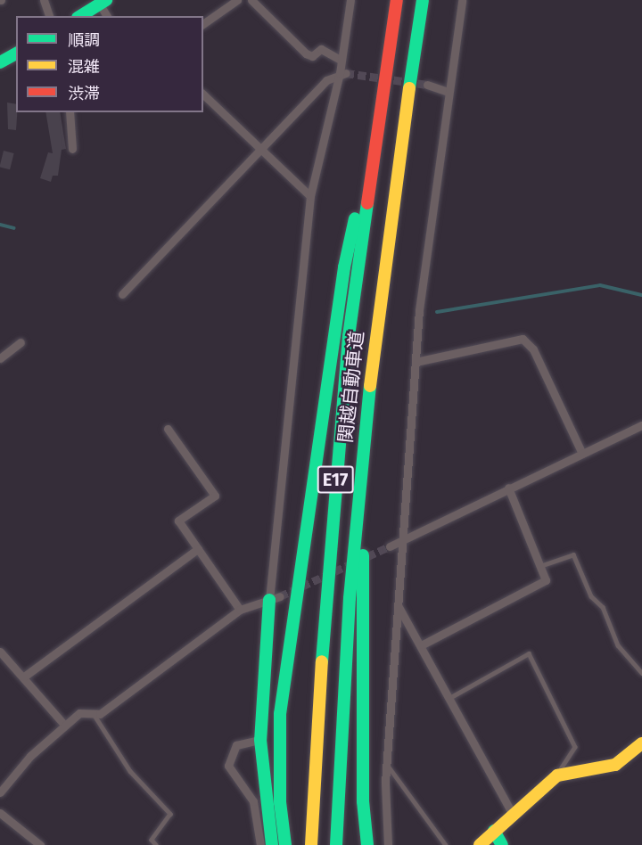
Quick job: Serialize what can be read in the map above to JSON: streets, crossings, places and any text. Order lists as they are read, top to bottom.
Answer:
{
  "streets": {
    "main road": ["関越自動車道", "E17"]
  },
  "legend": ["順調", "混雑", "渋滞"]
}
